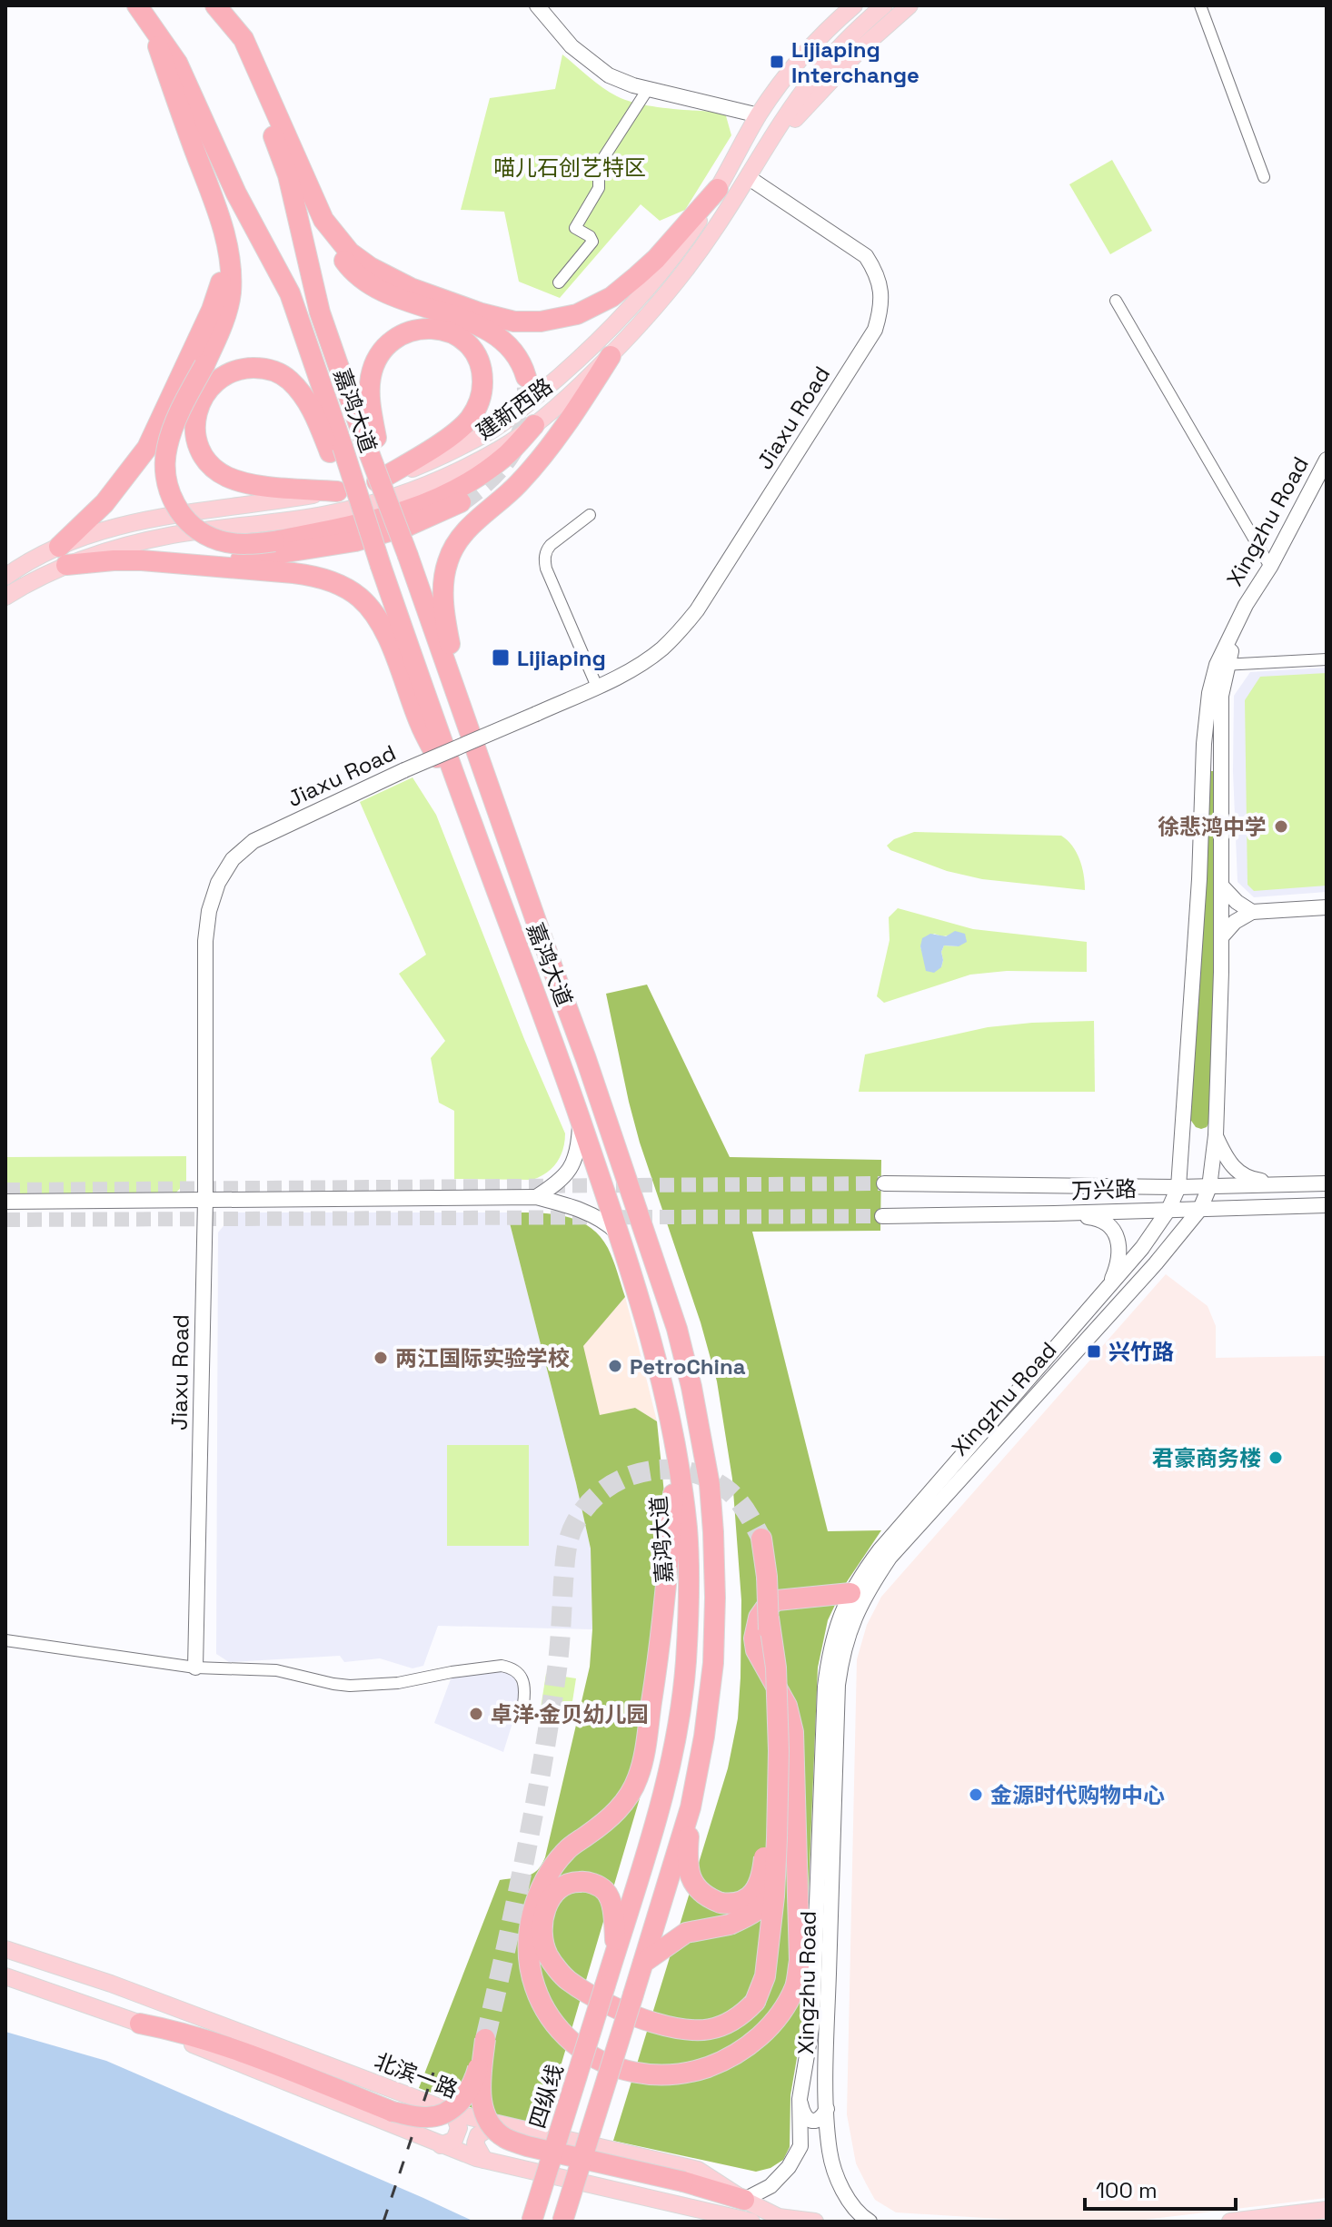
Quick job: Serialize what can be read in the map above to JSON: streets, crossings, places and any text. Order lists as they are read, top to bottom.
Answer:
{
  "streets": {
    "highway": ["嘉鸿大道", "四纵线"],
    "main road": ["建新西路", "北滨一路"],
    "street": ["Jiaxu Road", "Xingzhu Road", "万兴路"]
  },
  "crossings": [
    ["建新西路", "Jiaxu Road"],
    ["嘉鸿大道", "四纵线"],
    ["Xingzhu Road", "万兴路"],
    ["Xingzhu Road", "北滨一路"]
  ],
  "parks": ["喵儿石创艺特区"],
  "places": {
    "transit": ["Lijiaping Interchange", "Lijiaping", "兴竹路"],
    "other": [
      "徐悲鸿中学",
      "两江国际实验学校",
      "PetroChina",
      "君豪商务楼",
      "卓洋·金贝幼儿园",
      "金源时代购物中心"
    ]
  },
  "scale_bar": "100 m"
}
